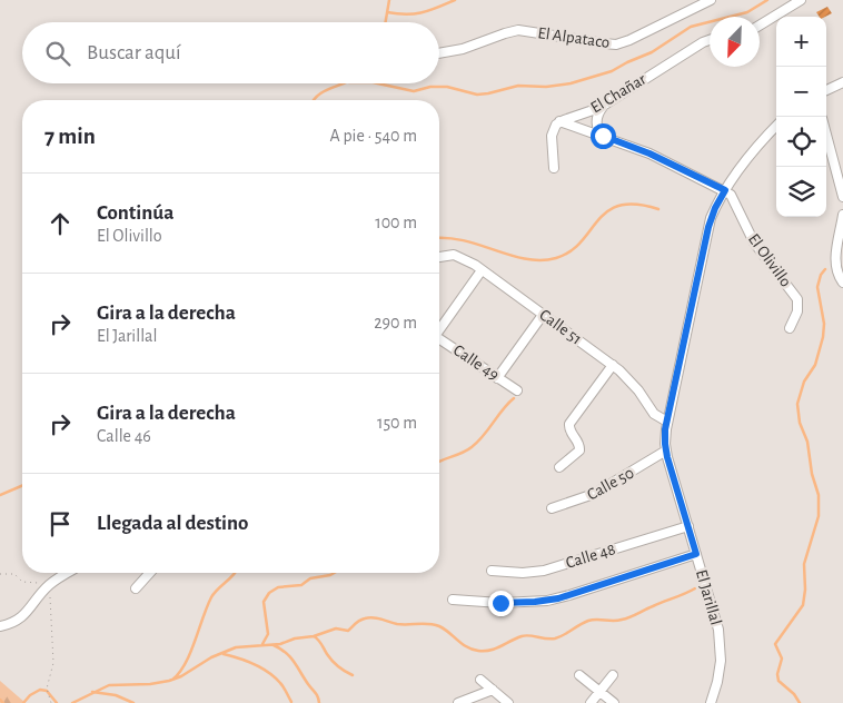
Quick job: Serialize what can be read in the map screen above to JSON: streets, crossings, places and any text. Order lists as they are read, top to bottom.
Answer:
{
  "streets": {
    "street": [
      "El Alpataco",
      "El Chañar",
      "El Olivillo",
      "Calle 51",
      "Calle 49",
      "Calle 50",
      "Calle 48",
      "El Jarillal"
    ]
  },
  "crossings": [
    ["El Chañar", "El Olivillo"],
    ["El Olivillo", "El Jarillal"],
    ["Calle 51", "El Jarillal"],
    ["Calle 50", "El Jarillal"],
    ["Calle 48", "El Jarillal"]
  ],
  "north": "bottom left",
  "page": {
    "map_buttons": ["+", "−"],
    "search": "Buscar aquí",
    "heading": ["7 min", "A pie · 540 m"],
    "list": [
      ["Continúa", "El Olivillo", "100 m"],
      ["Gira a la derecha", "El Jarillal", "290 m"],
      ["Gira a la derecha", "Calle 46", "150 m"],
      "Llegada al destino"
    ]
  }
}
